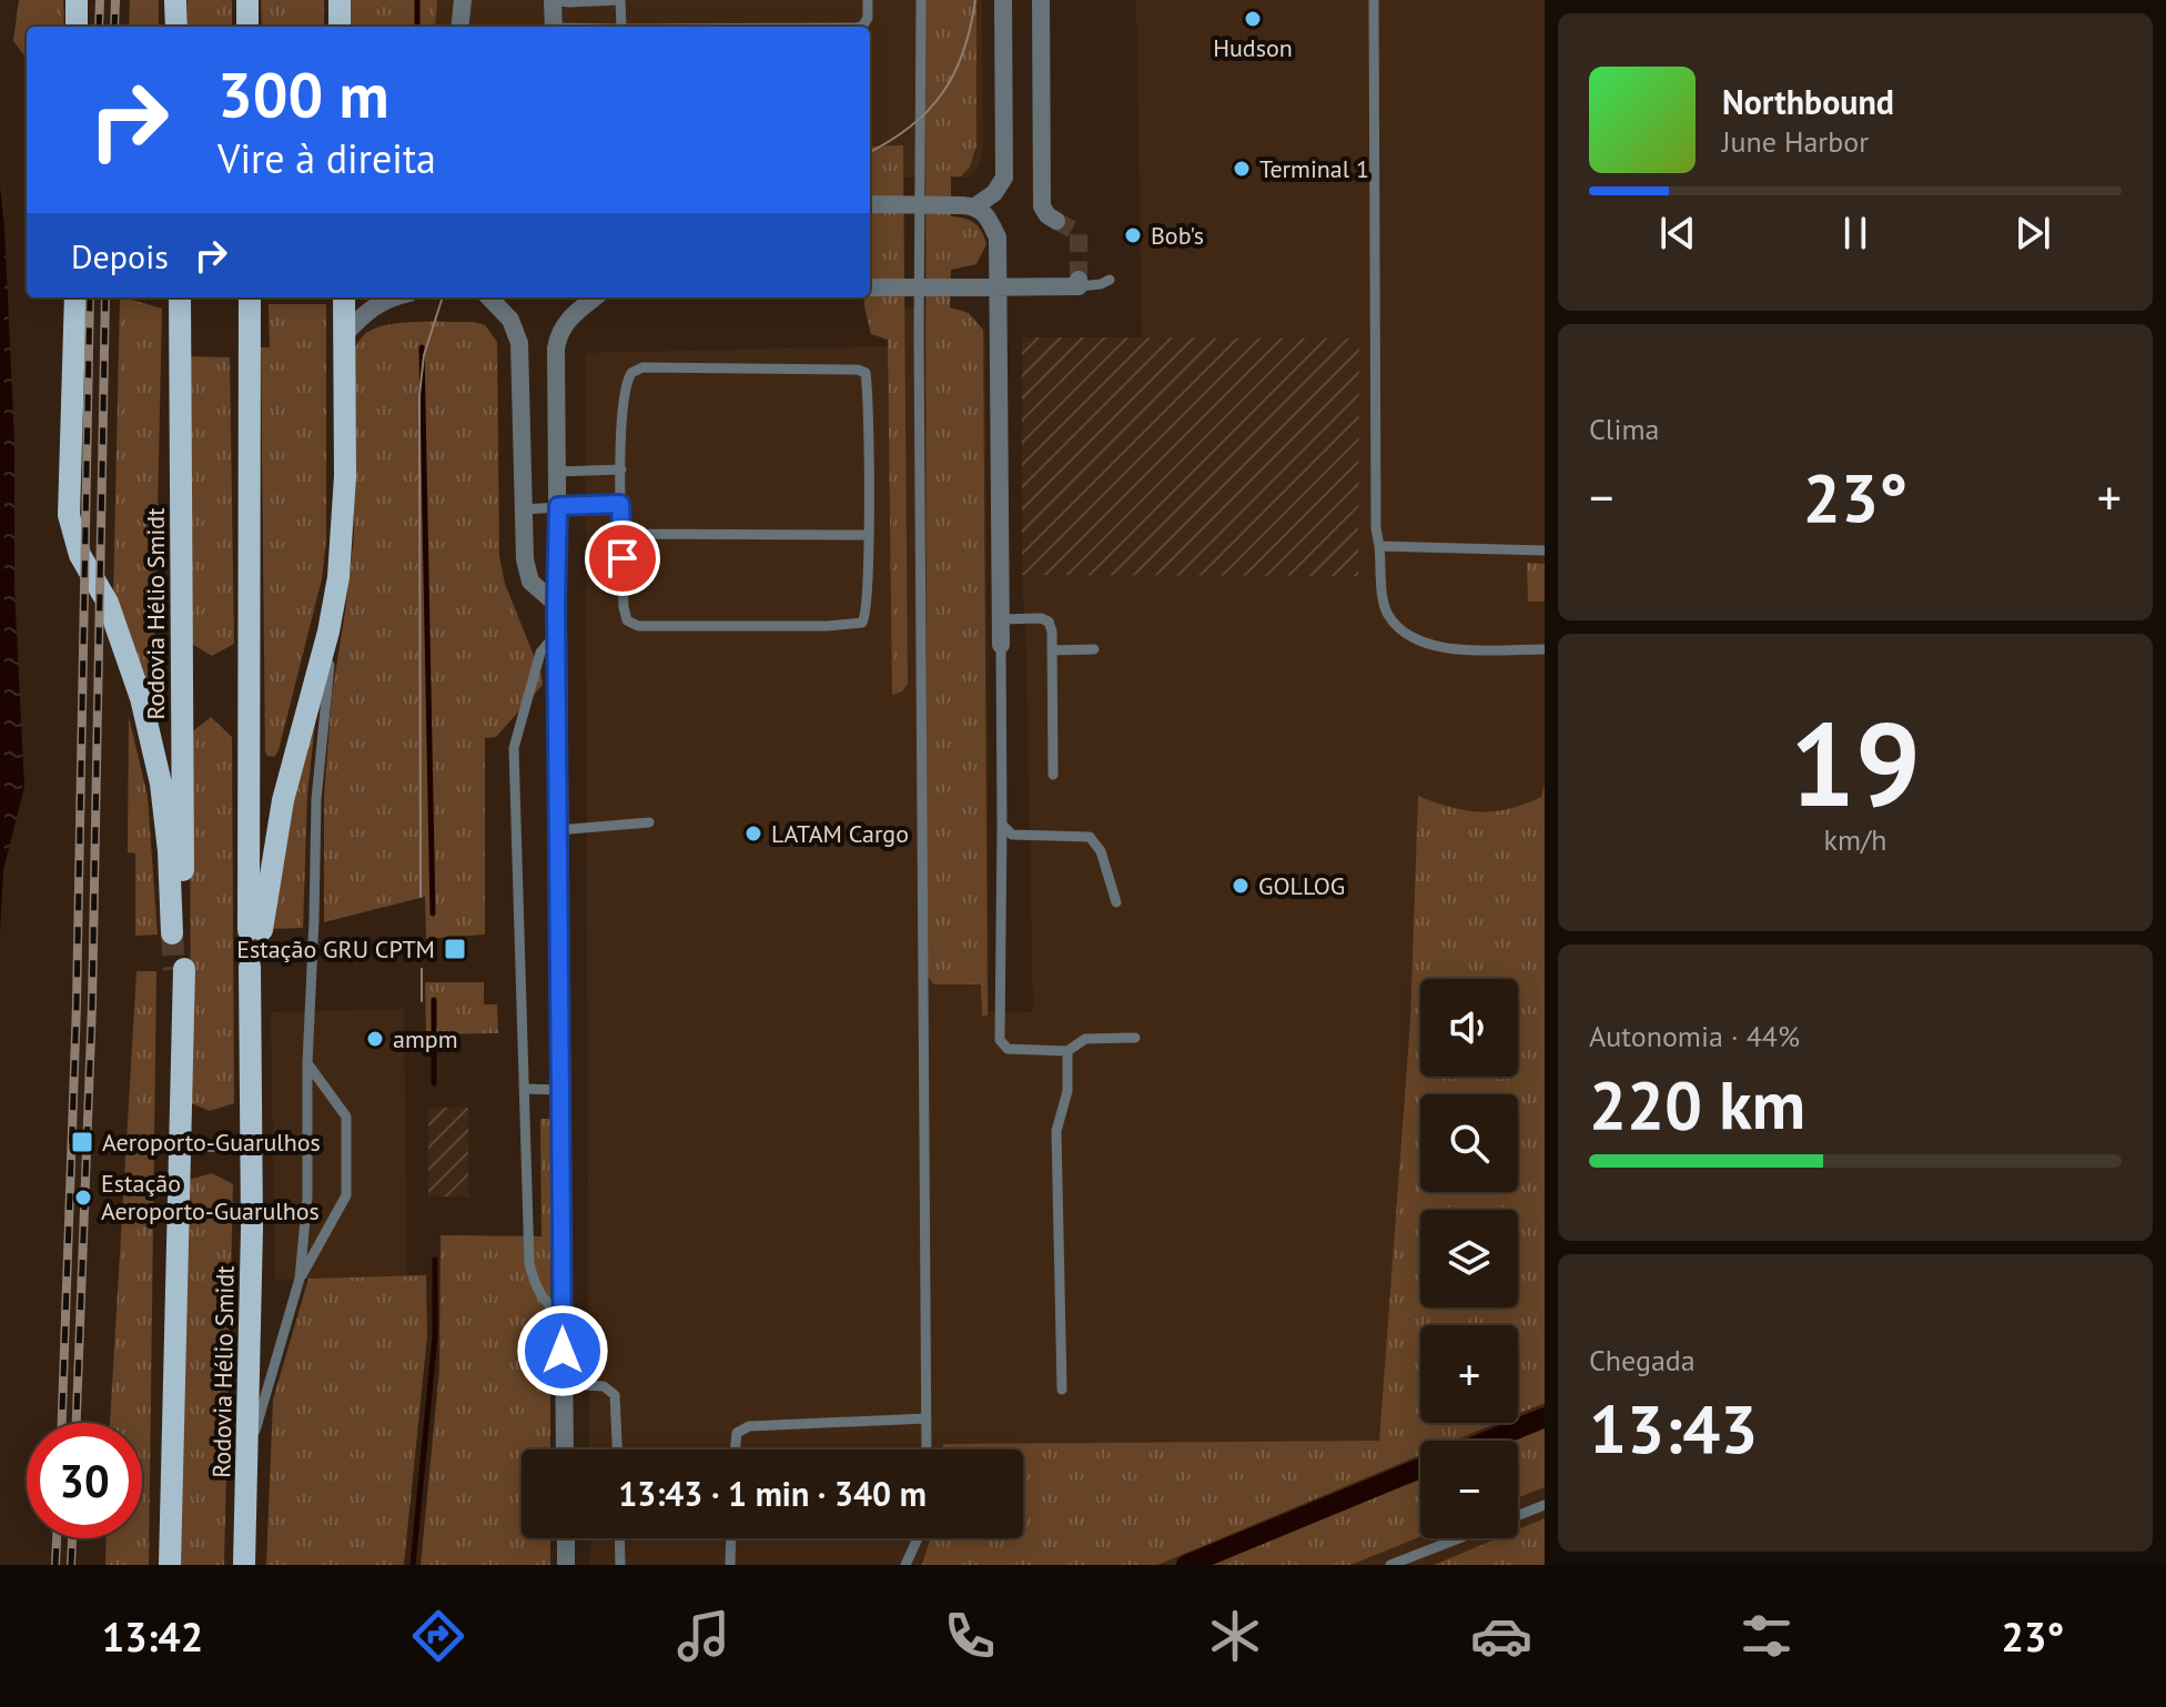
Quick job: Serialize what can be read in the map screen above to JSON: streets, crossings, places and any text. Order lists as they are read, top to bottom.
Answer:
{
  "streets": {
    "main road": ["Rodovia Hélio Smidt"]
  },
  "places": {
    "other": [
      "Hudson",
      "Terminal 1",
      "Bob's",
      "LATAM Cargo",
      "GOLLOG",
      "ampm",
      "Estação Aeroporto-Guarulhos"
    ],
    "transit": ["Estação GRU CPTM", "Aeroporto-Guarulhos"]
  },
  "page": {
    "turn": ["300 m", "Vire à direita"],
    "song": ["Northbound", "June Harbor"],
    "then": "Depois",
    "tile": [
      "Clima",
      ["19", "km/h"],
      ["Autonomia · 44%", "220 km"],
      ["Chegada", "13:43"]
    ],
    "heat": ["−", "23°", "+"],
    "map_buttons": ["+", "−"],
    "limit": "30",
    "trip": "13:43 · 1 min · 340 m",
    "tabs": ["13:42", "23°"]
  }
}
